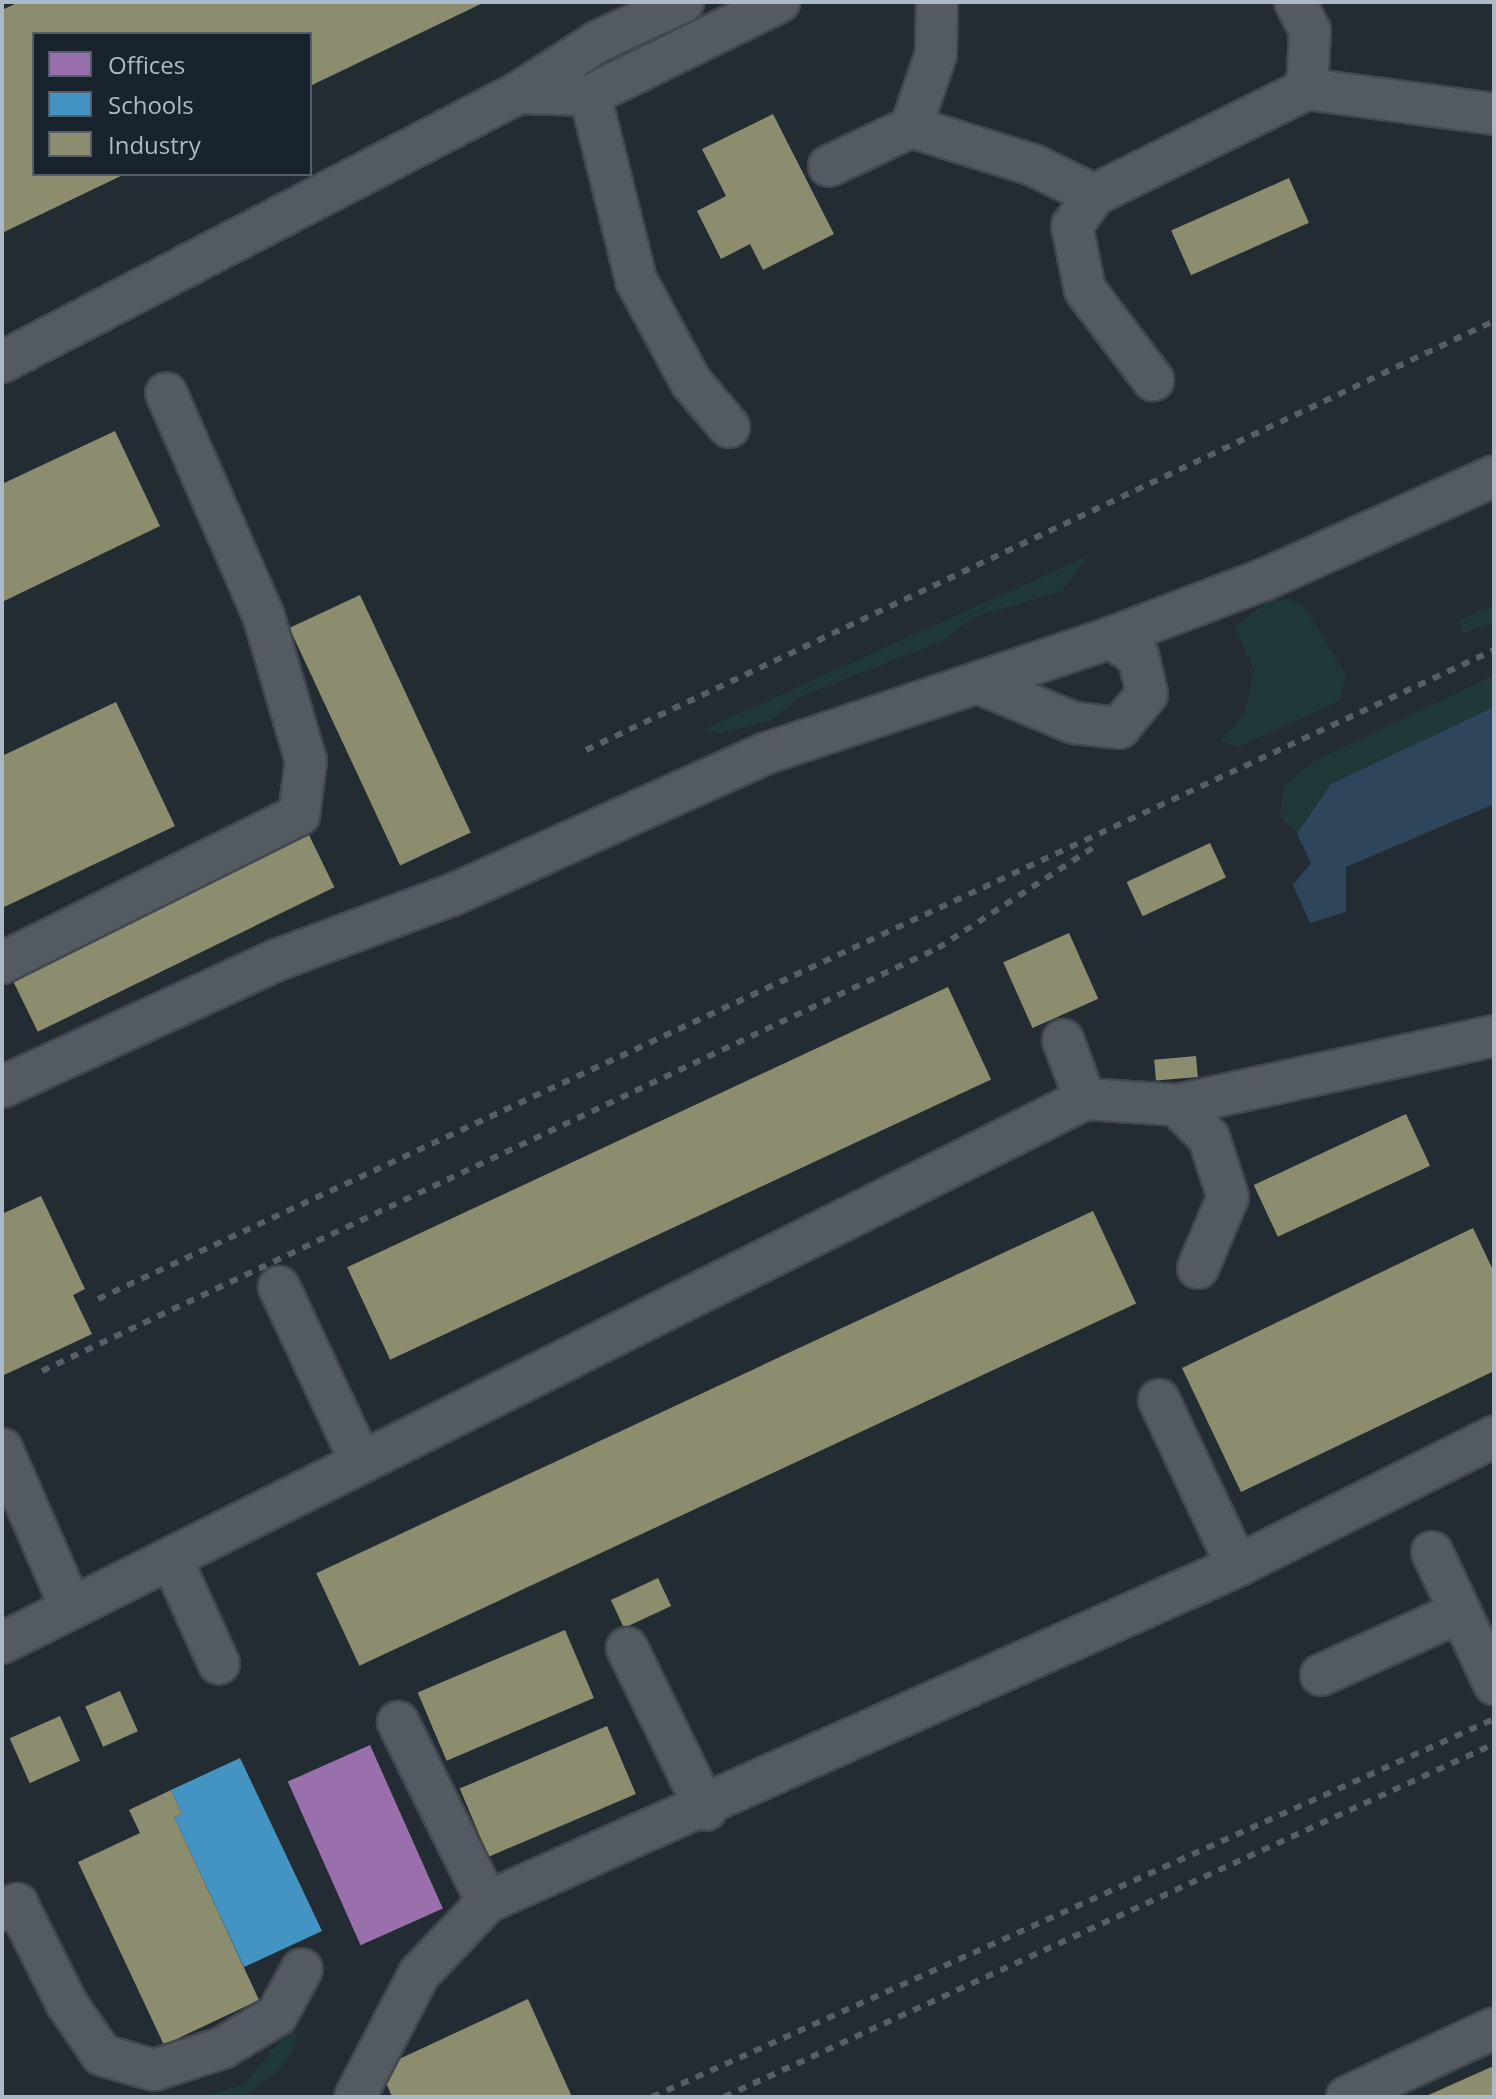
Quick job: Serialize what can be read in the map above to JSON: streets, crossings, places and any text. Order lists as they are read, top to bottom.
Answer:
{
  "legend": ["Offices", "Schools", "Industry"]
}
